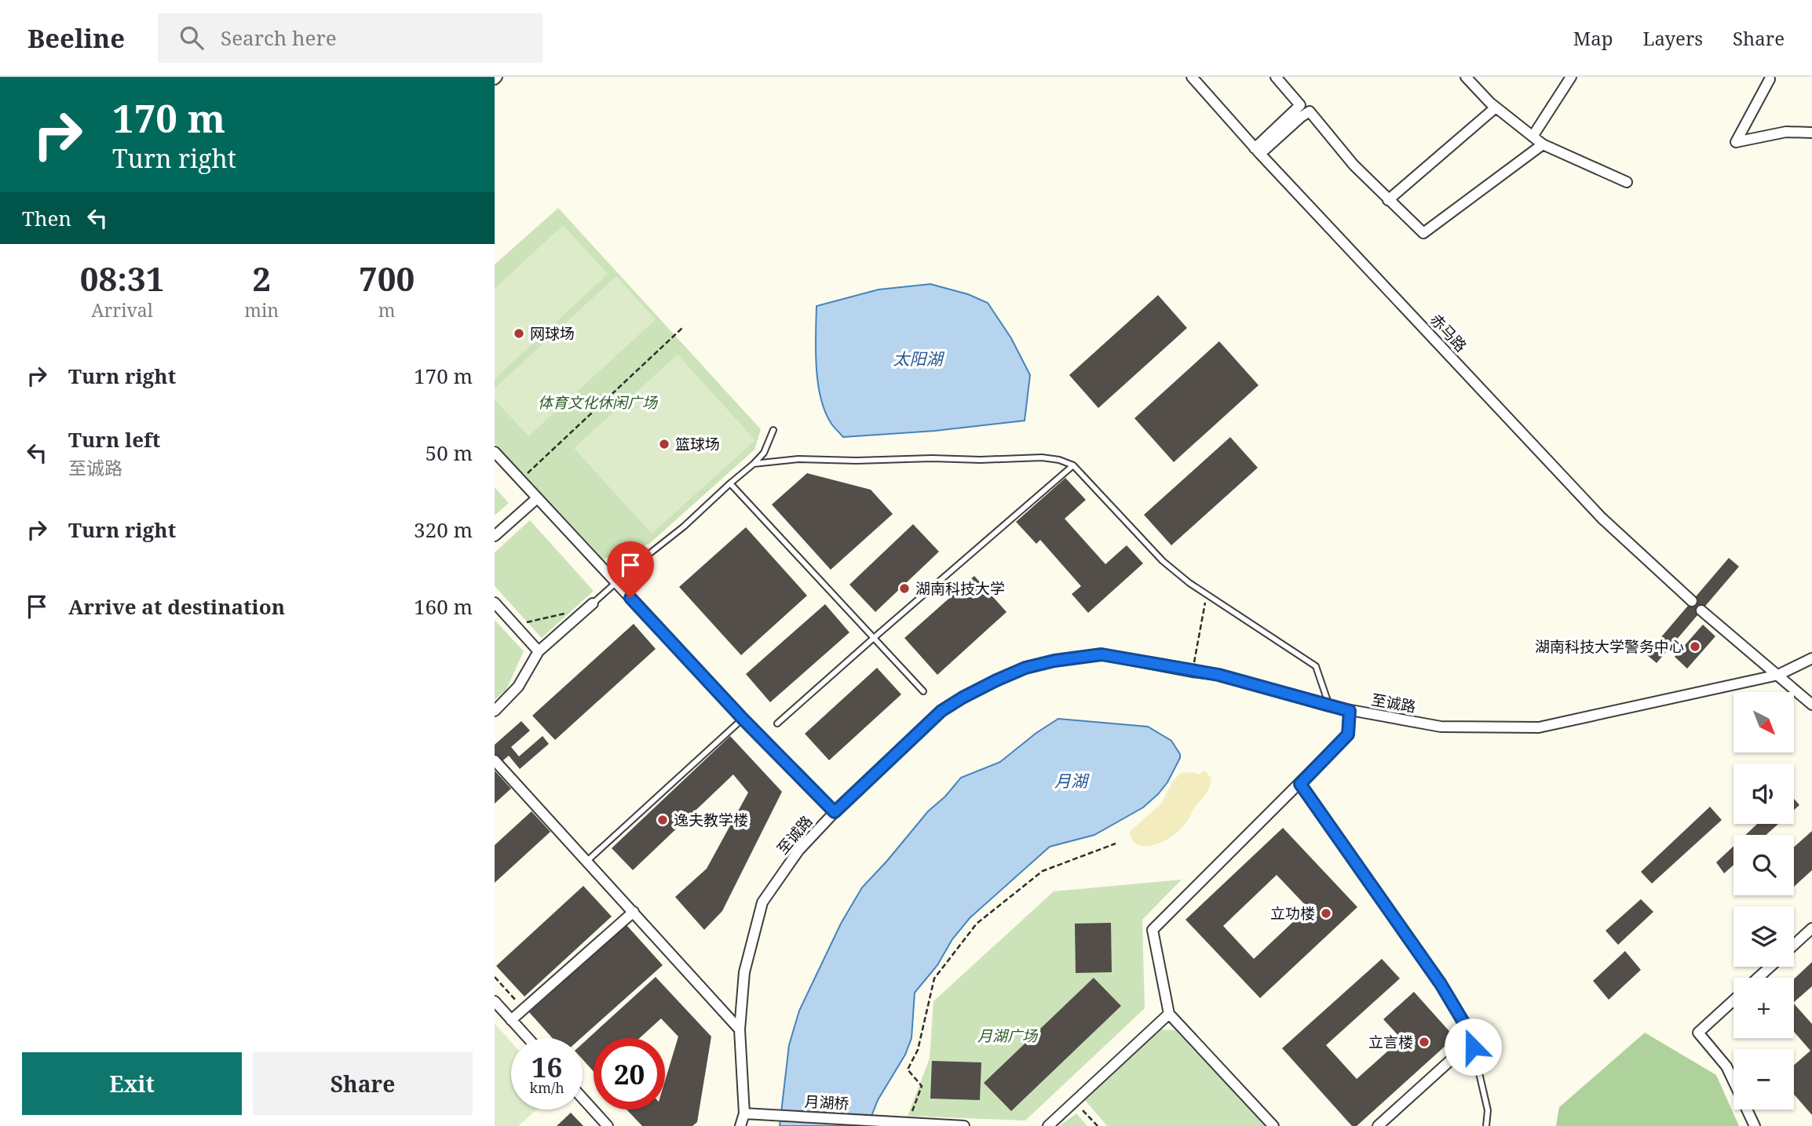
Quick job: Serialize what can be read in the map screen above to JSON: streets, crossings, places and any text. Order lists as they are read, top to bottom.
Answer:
{
  "streets": {
    "street": ["赤马路", "至诚路", "月湖桥"]
  },
  "crossings": [
    ["至诚路", "月湖桥"]
  ],
  "water": ["太阳湖", "月湖"],
  "parks": ["体育文化休闲广场", "月湖广场"],
  "places": [
    "网球场",
    "篮球场",
    "湖南科技大学",
    "湖南科技大学警务中心",
    "逸夫教学楼",
    "立功楼",
    "立言楼"
  ],
  "north": "bottom right",
  "page": {
    "header": "Beeline",
    "search": "Search here",
    "nav": ["Map", "Layers", "Share"],
    "turn": ["170 m", "Turn right"],
    "then": "Then",
    "eta": [
      "08:31",
      "Arrival",
      "2",
      "min",
      "700",
      "m"
    ],
    "list": [
      {
        "name": "Turn right",
        "value": "170 m"
      },
      {
        "name": "Turn left",
        "note": "至诚路",
        "value": "50 m"
      },
      {
        "name": "Turn right",
        "value": "320 m"
      },
      {
        "name": "Arrive at destination",
        "value": "160 m"
      }
    ],
    "map_buttons": ["+", "−"],
    "speed": "16 km/h",
    "limit": "20",
    "buttons": ["Exit", "Share"]
  }
}
